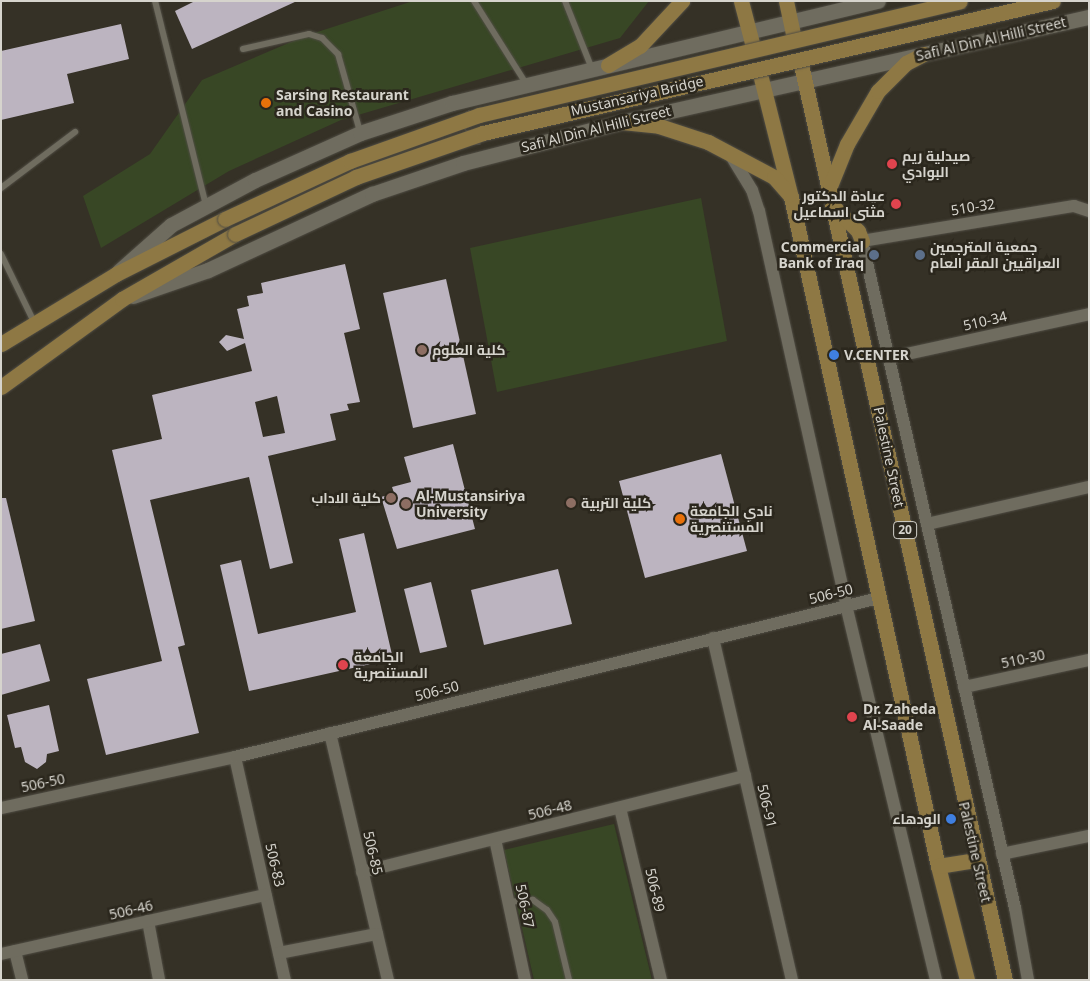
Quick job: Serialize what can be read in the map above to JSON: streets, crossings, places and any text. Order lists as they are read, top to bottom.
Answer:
{
  "streets": {
    "main road": [
      "Safi Al Din Al Hilli Street",
      "Mustansariya Bridge",
      "Palestine Street",
      "20"
    ],
    "street": [
      "510-32",
      "510-34",
      "506-50",
      "510-30",
      "506-91",
      "506-48",
      "506-85",
      "506-83",
      "506-89",
      "506-87",
      "506-46"
    ]
  },
  "crossings": [
    ["Safi Al Din Al Hilli Street", "Mustansariya Bridge"],
    ["Safi Al Din Al Hilli Street", "Palestine Street"],
    ["506-50", "506-91"],
    ["506-50", "506-85"],
    ["506-50", "506-83"],
    ["506-91", "506-48"],
    ["506-48", "506-85"],
    ["506-48", "506-89"],
    ["506-48", "506-87"],
    ["506-83", "506-46"]
  ],
  "places": [
    "Sarsing Restaurant and Casino",
    "صيدلية ريم البوادي",
    "عيادة الدكتور مثنى اسماعيل",
    "Commercial Bank of Iraq",
    "جمعية المترجمين العراقيين المقر العام",
    "كلية العلوم",
    "V.CENTER",
    "كلية الاداب",
    "كلية التربية",
    "Al-Mustansiriya University",
    "نادي الجامعة المستنصرية",
    "الجامعة المستنصرية",
    "Dr. Zaheda Al-Saade",
    "الودهاء"
  ]
}
